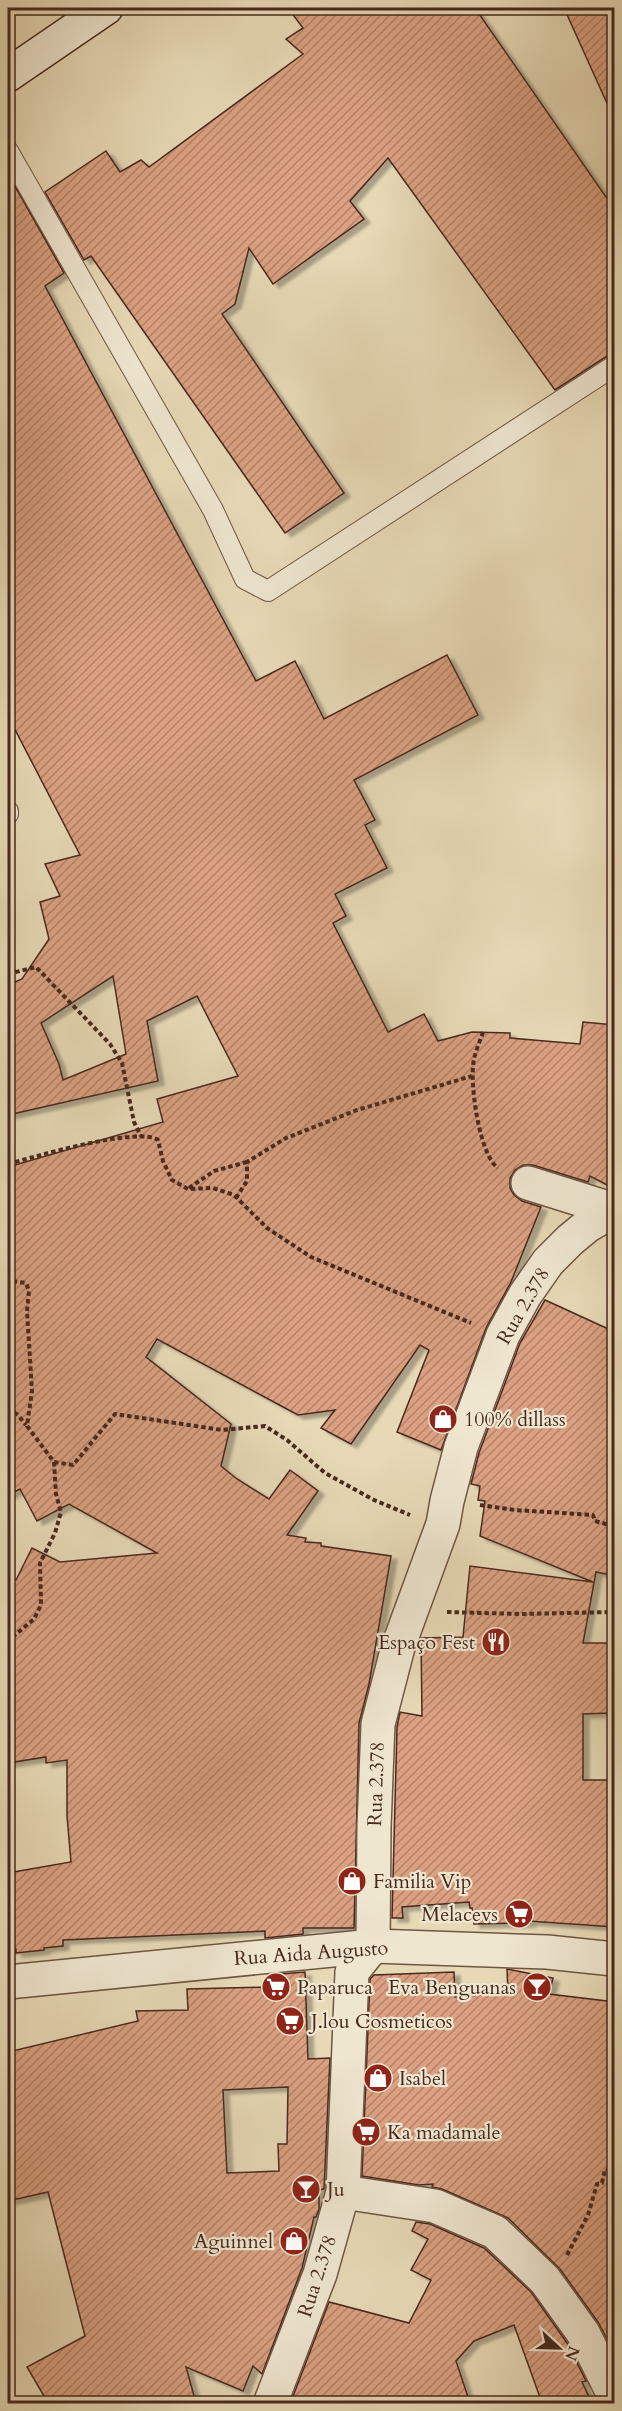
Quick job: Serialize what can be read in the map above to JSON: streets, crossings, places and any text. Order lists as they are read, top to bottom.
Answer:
{
  "streets": {
    "street": ["Rua 2.378", "Rua Aida Augusto"]
  },
  "crossings": [
    ["Rua 2.378", "Rua Aida Augusto"]
  ],
  "places": {
    "shop": [
      "100% dillass",
      "Familia Vip",
      "Isabel",
      "Aguinnel"
    ],
    "restaurant": ["Espaço Fest"],
    "supermarket": [
      "Melacevs",
      "Paparuca",
      "J.lou Cosmeticos",
      "Ka madamale"
    ],
    "bar": ["Eva Benguanas", "Ju"]
  },
  "north": "right"
}
